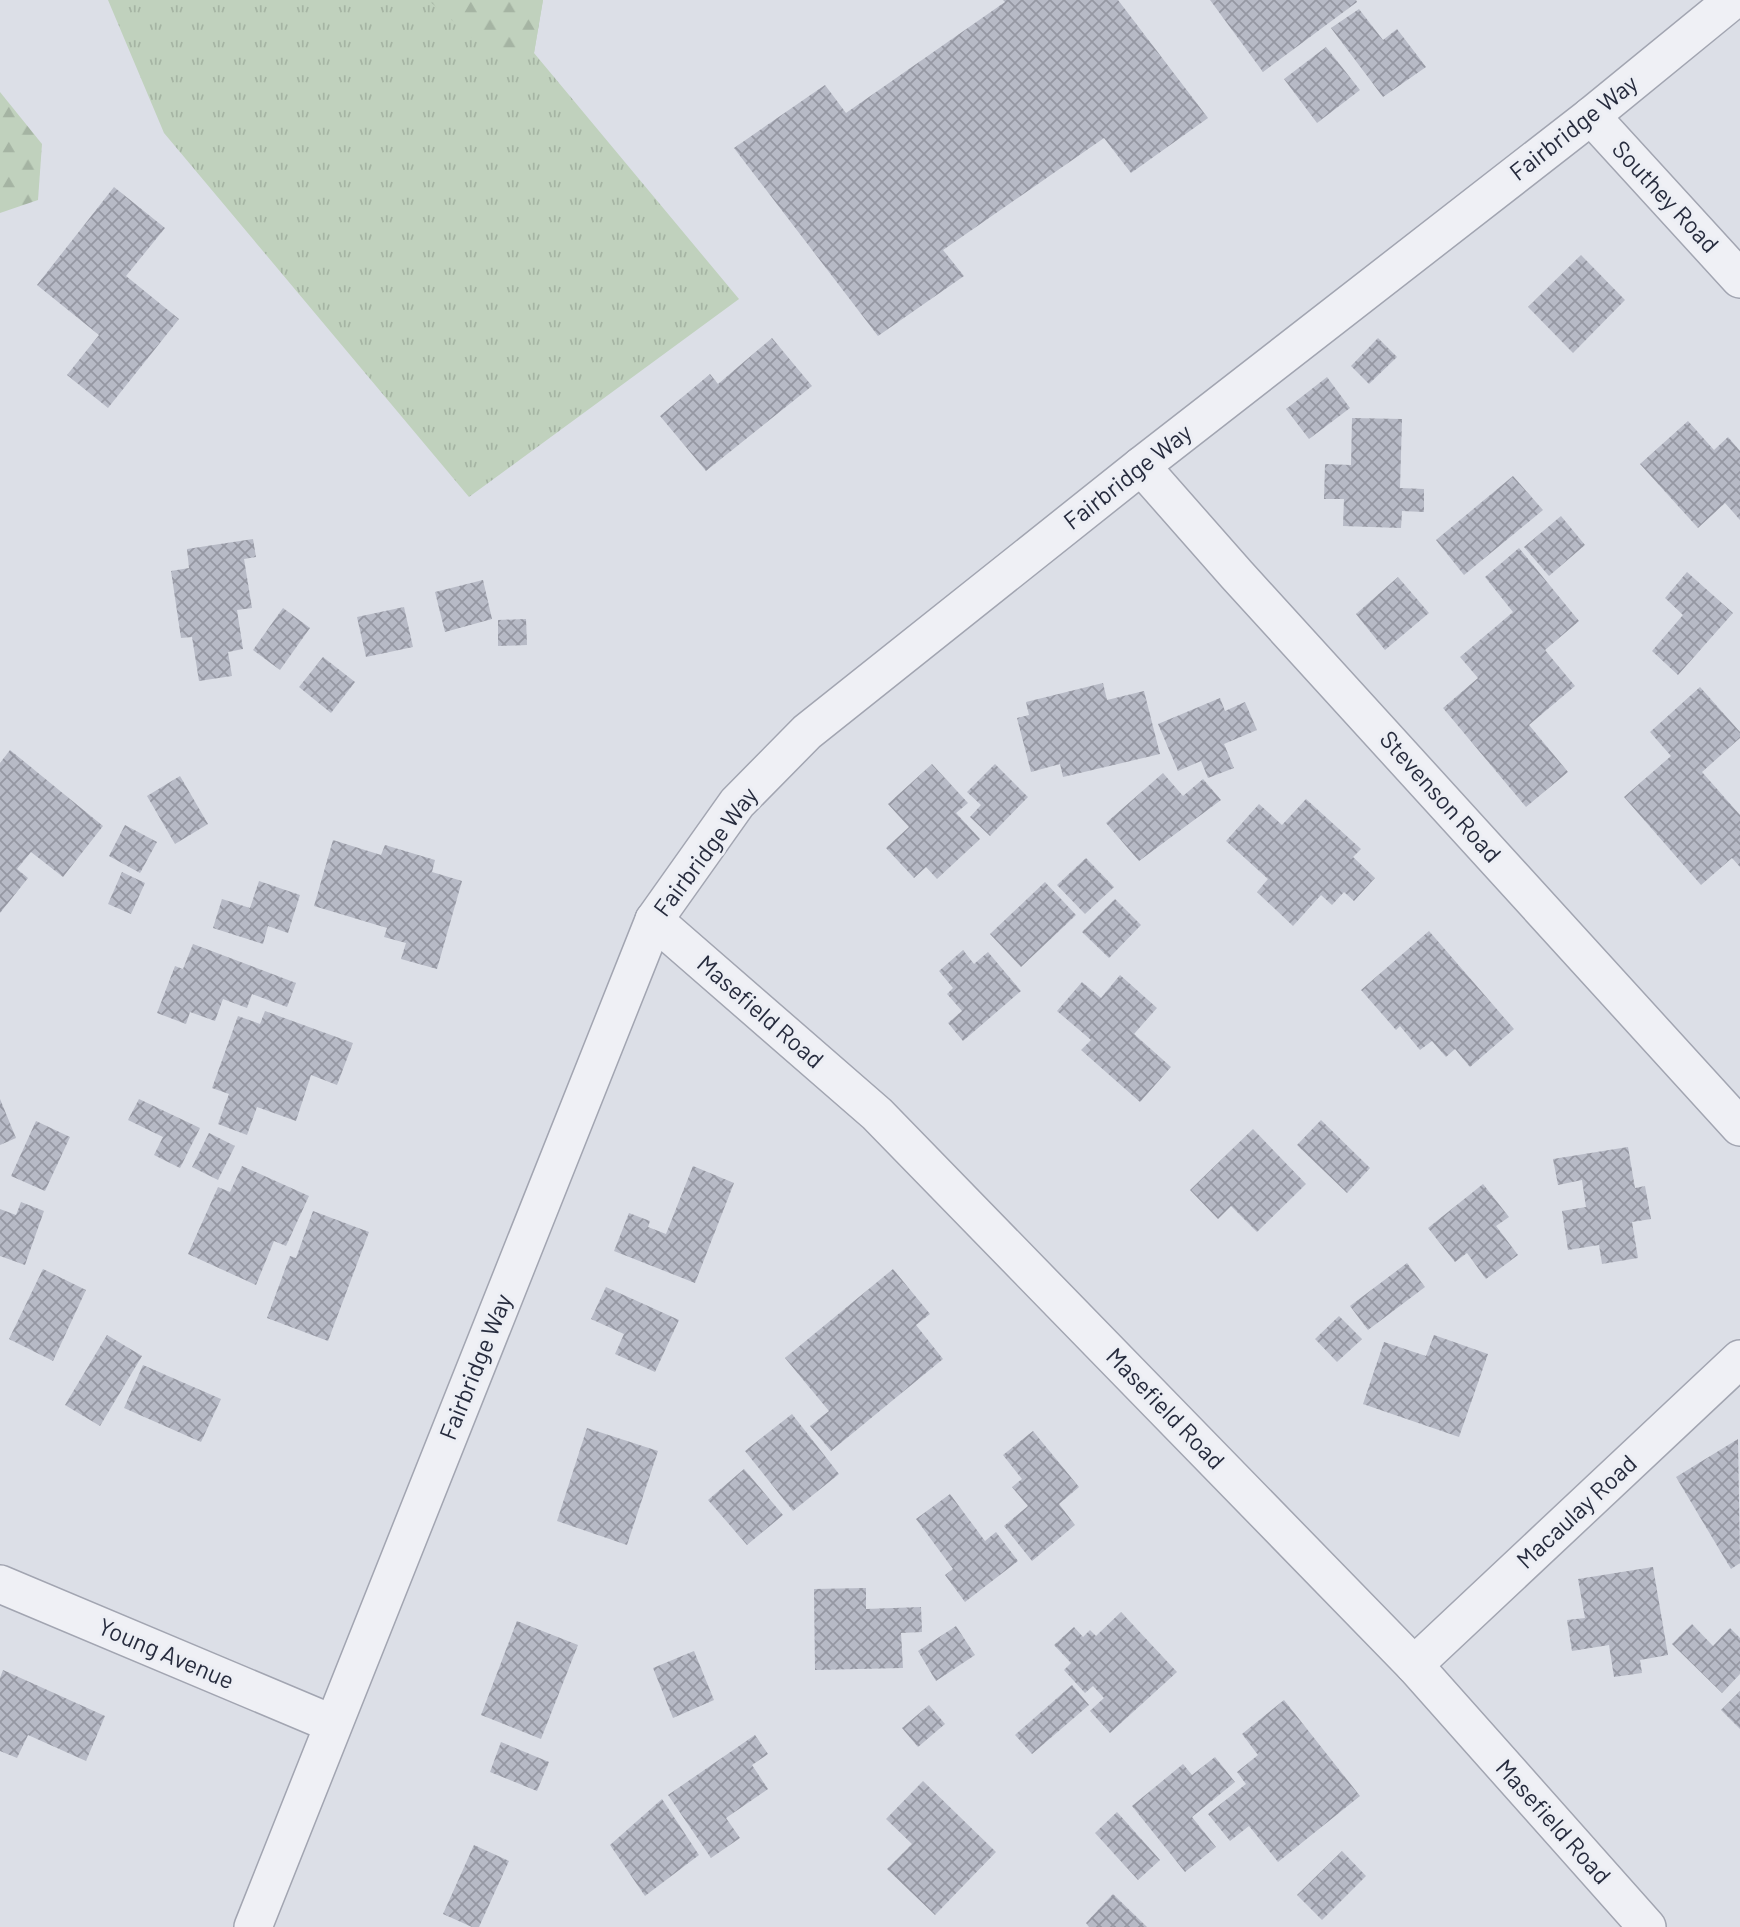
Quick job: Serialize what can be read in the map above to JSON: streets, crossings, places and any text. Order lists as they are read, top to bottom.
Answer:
{
  "streets": {
    "street": [
      "Fairbridge Way",
      "Southey Road",
      "Stevenson Road",
      "Masefield Road",
      "Macaulay Road",
      "Young Avenue"
    ]
  },
  "crossings": [
    ["Fairbridge Way", "Southey Road"],
    ["Fairbridge Way", "Stevenson Road"],
    ["Fairbridge Way", "Masefield Road"],
    ["Fairbridge Way", "Young Avenue"],
    ["Masefield Road", "Macaulay Road"]
  ]
}
